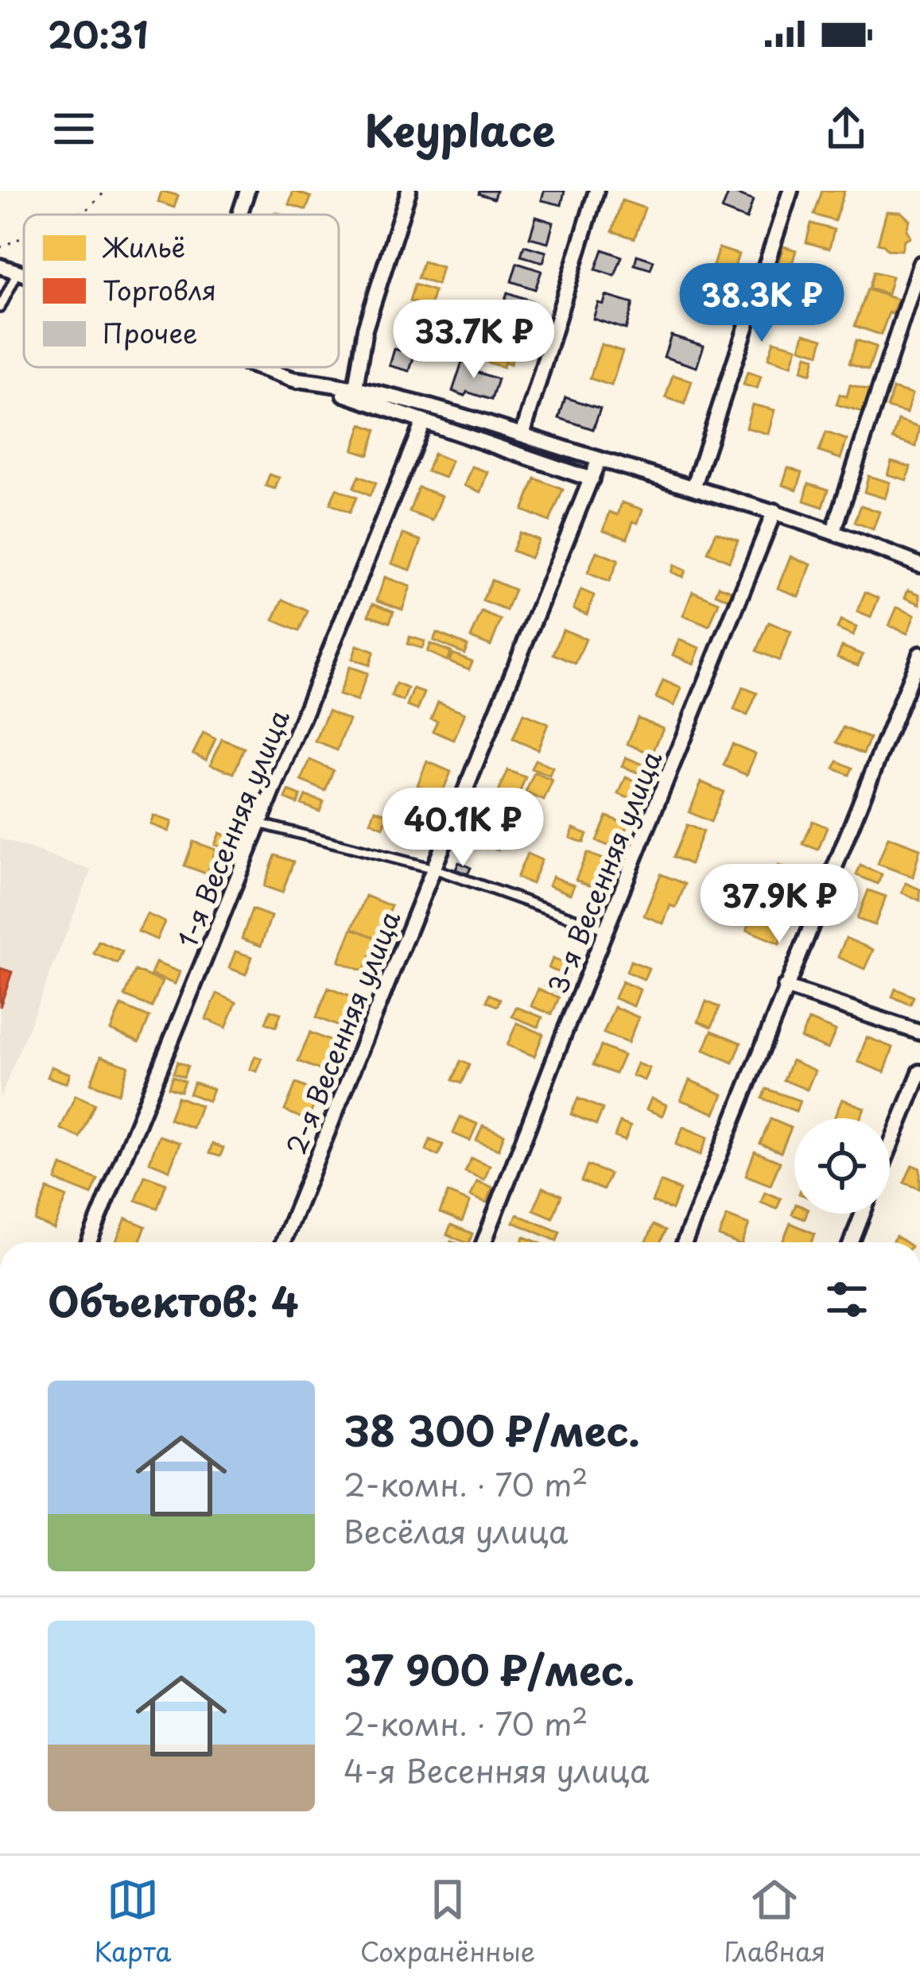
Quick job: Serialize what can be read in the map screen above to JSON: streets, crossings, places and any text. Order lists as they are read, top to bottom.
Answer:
{
  "streets": {
    "street": ["1-я Весенняя улица", "3-я Весенняя улица", "2-я Весенняя улица"]
  },
  "legend": ["Жильё", "Торговля", "Прочее"],
  "page": {
    "status": "20:31",
    "header": "Keyplace",
    "price": [
      "38.3K ₽",
      "33.7K ₽",
      "40.1K ₽",
      "37.9K ₽"
    ],
    "heading": "Объектов: 4",
    "list": [
      {
        "name": "38 300 ₽/мес.",
        "note": "2-комн. · 70 m² · Весёлая улица"
      },
      {
        "name": "37 900 ₽/мес.",
        "note": "2-комн. · 70 m² · 4-я Весенняя улица"
      }
    ],
    "tabs": ["Карта", "Сохранённые", "Главная"]
  }
}
